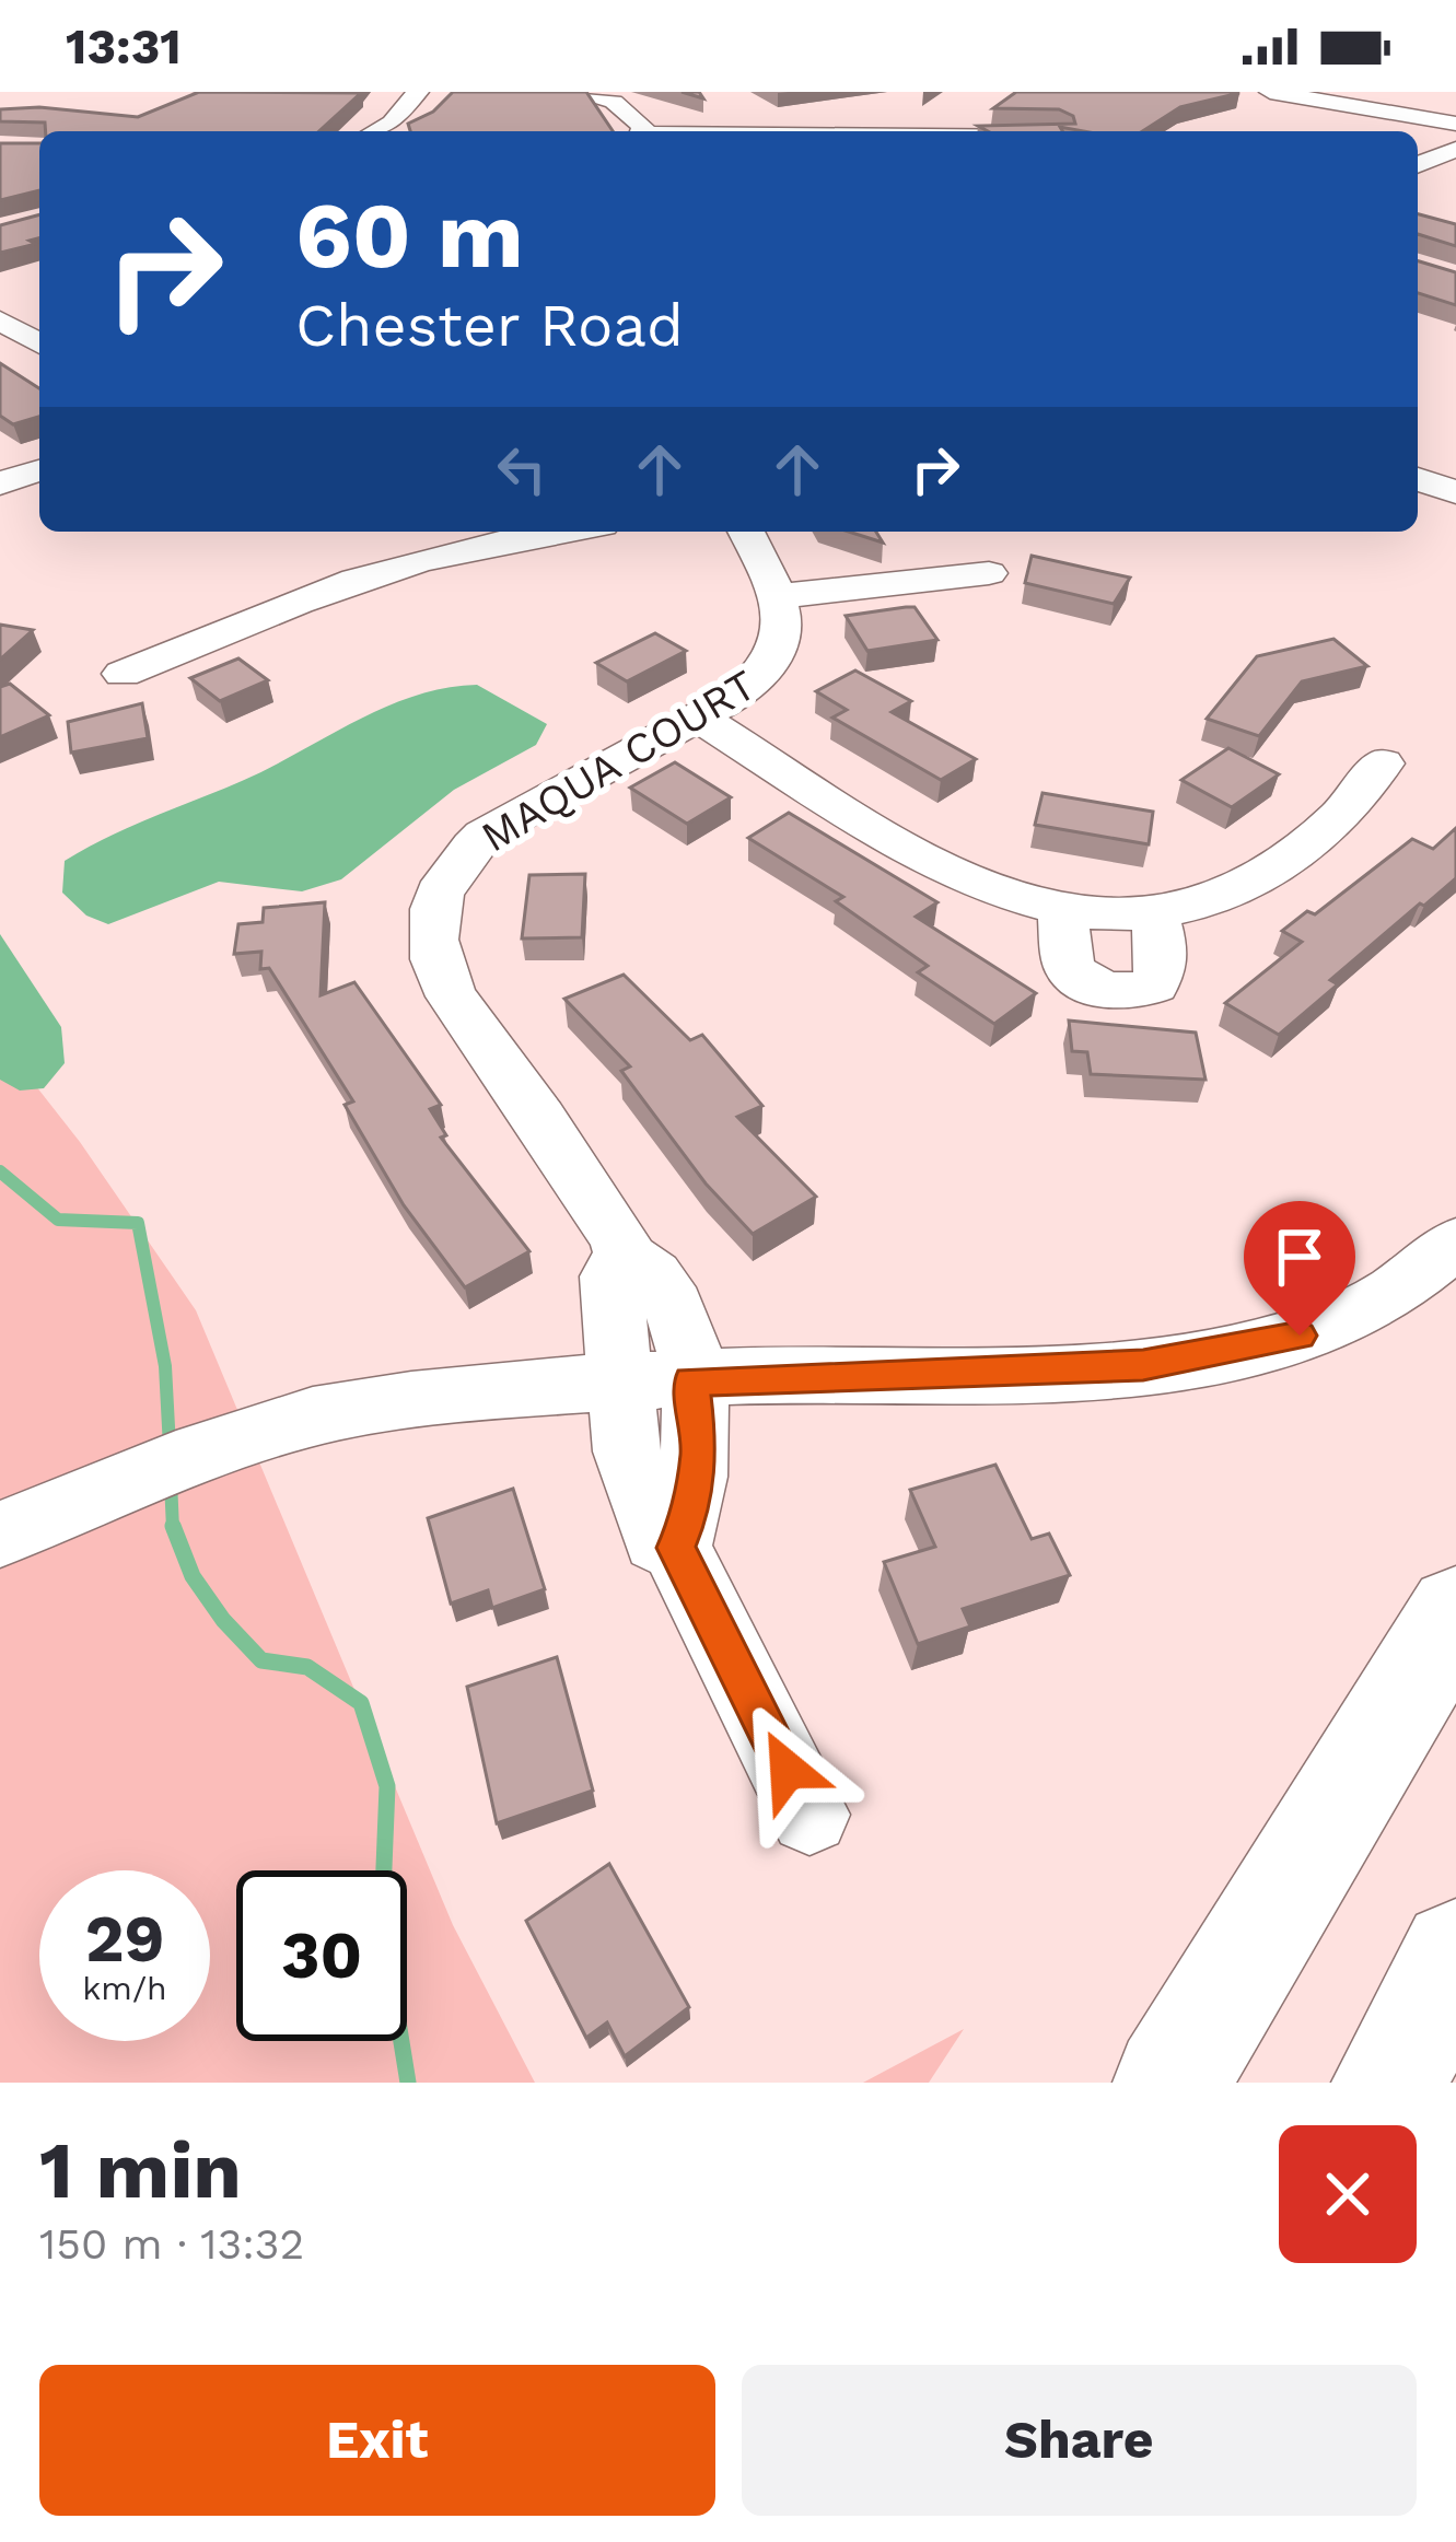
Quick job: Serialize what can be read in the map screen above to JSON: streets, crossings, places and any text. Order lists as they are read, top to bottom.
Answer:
{
  "streets": {
    "street": ["MAQUA COURT"]
  },
  "page": {
    "status": "13:31",
    "turn": ["60 m", "Chester Road"],
    "speed": "29 km/h",
    "limit": "30",
    "heading": ["1 min", "150 m · 13:32"],
    "buttons": ["Exit", "Share"]
  }
}
